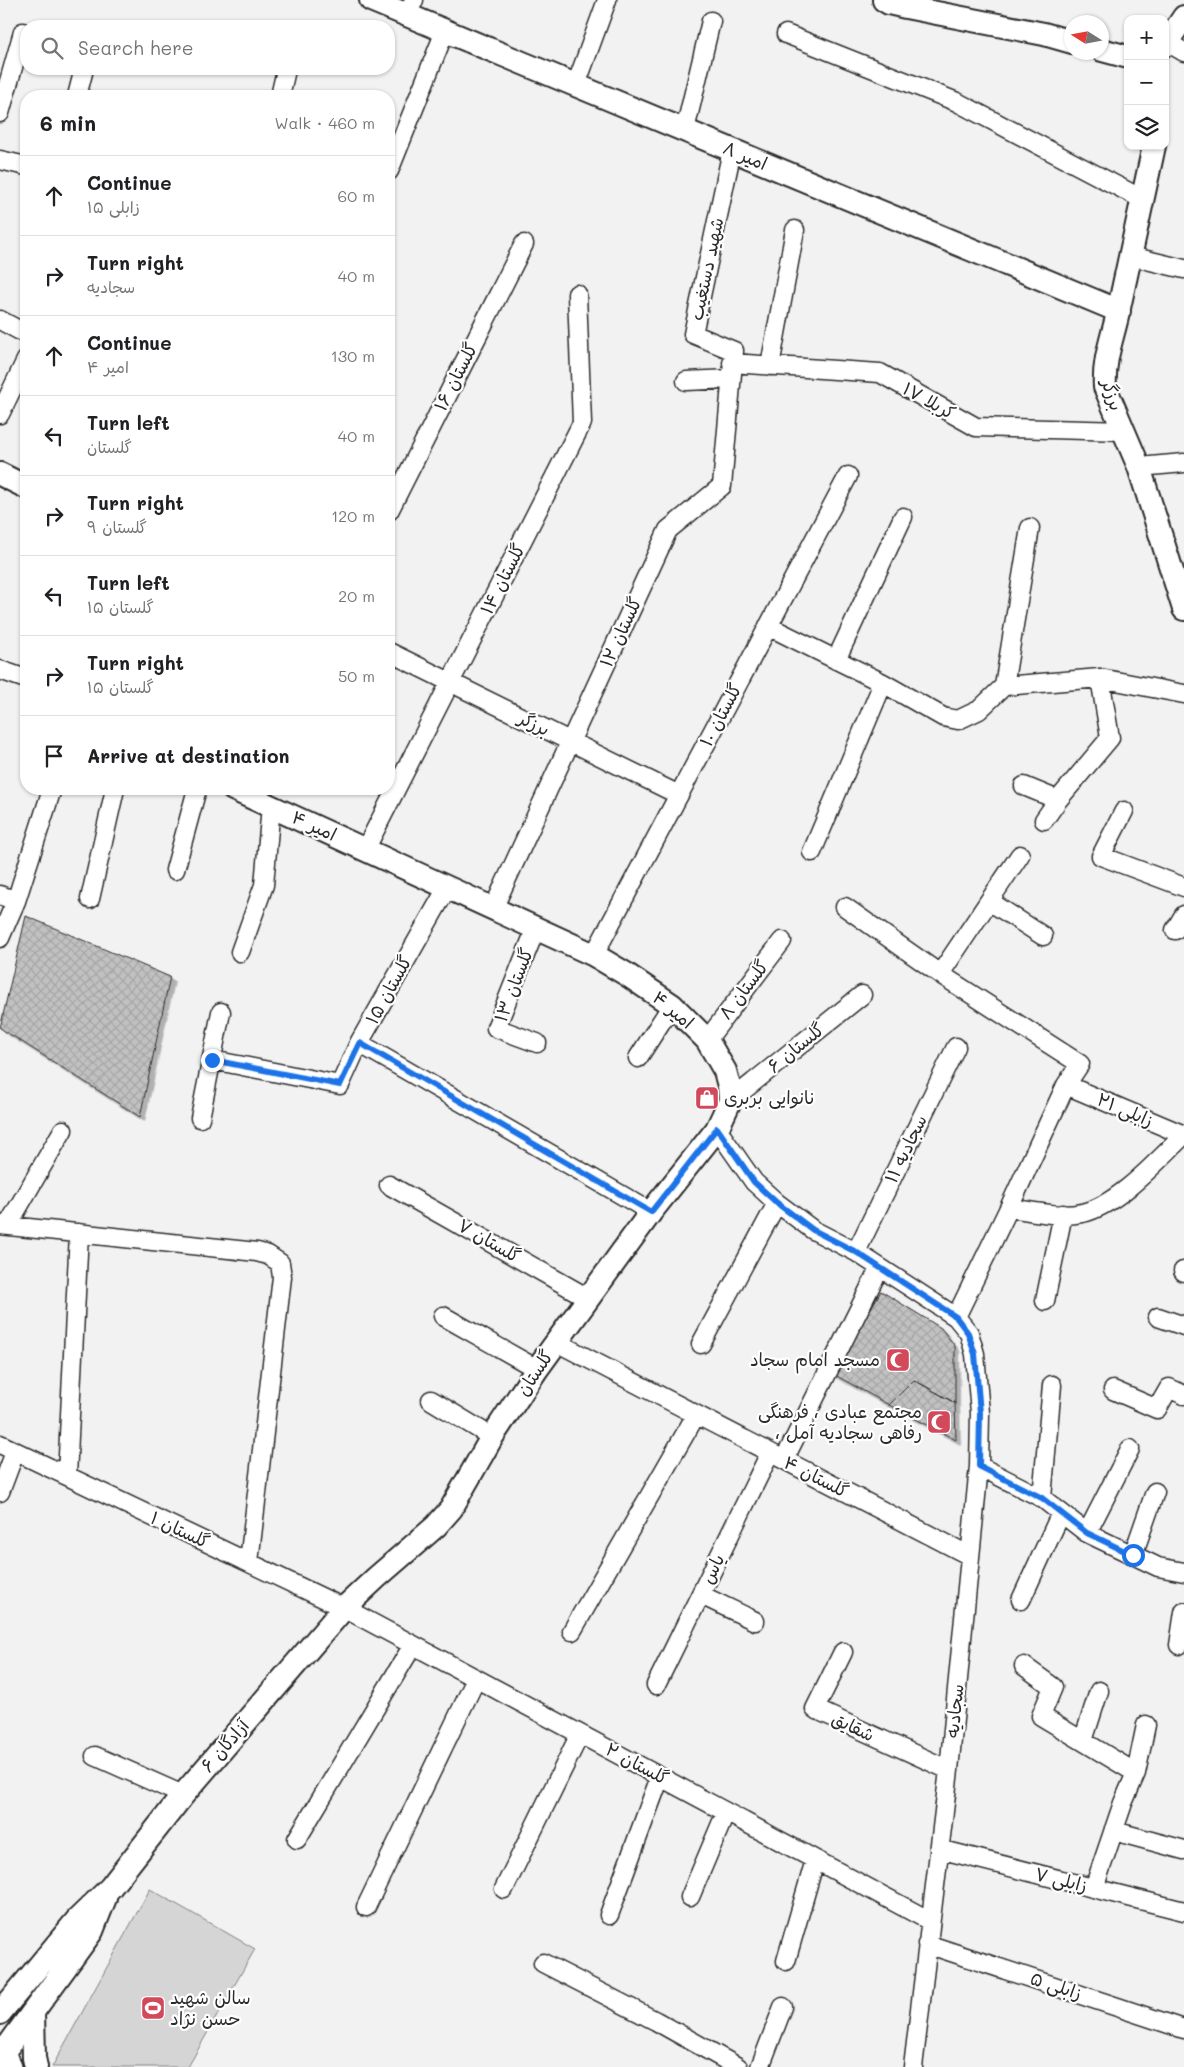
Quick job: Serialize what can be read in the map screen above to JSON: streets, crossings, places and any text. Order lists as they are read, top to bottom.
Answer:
{
  "streets": {
    "street": [
      "امیر ۸",
      "شهید دستغیب",
      "گلستان ۱۶",
      "برزگر",
      "کربلا ۱۷",
      "گلستان ۱۴",
      "گلستان ۱۲",
      "گلستان ۱۰",
      "امیر ۴",
      "گلستان ۱۳",
      "گلستان ۱۵",
      "گلستان ۸",
      "گلستان ۶",
      "زابلی ۲۱",
      "سجادیه ۱۱",
      "گلستان ۷",
      "گلستان",
      "گلستان ۴",
      "گلستان ۱",
      "یاس",
      "سجادیه",
      "شقایق",
      "آزادگان ۶",
      "گلستان ۲",
      "زابلی ۷",
      "زابلی ۵"
    ]
  },
  "crossings": [
    ["امیر ۸", "شهید دستغیب"],
    ["امیر ۸", "برزگر"],
    ["شهید دستغیب", "کربلا ۱۷"],
    ["شهید دستغیب", "گلستان ۱۲"],
    ["برزگر", "کربلا ۱۷"],
    ["برزگر", "گلستان ۱۴"],
    ["برزگر", "گلستان ۱۲"],
    ["برزگر", "گلستان ۱۰"],
    ["کربلا ۱۷", "گلستان ۱۲"],
    ["گلستان ۱۴", "امیر ۴"],
    ["گلستان ۱۲", "امیر ۴"],
    ["گلستان ۱۰", "امیر ۴"],
    ["امیر ۴", "گلستان ۱۳"],
    ["امیر ۴", "گلستان ۱۵"],
    ["امیر ۴", "گلستان ۸"],
    ["امیر ۴", "گلستان ۶"],
    ["گلستان ۷", "گلستان"],
    ["گلستان", "گلستان ۴"],
    ["گلستان", "گلستان ۱"],
    ["گلستان", "آزادگان ۶"],
    ["گلستان", "گلستان ۲"],
    ["گلستان ۴", "یاس"],
    ["گلستان ۴", "سجادیه"],
    ["گلستان ۱", "آزادگان ۶"],
    ["گلستان ۱", "گلستان ۲"],
    ["سجادیه", "شقایق"],
    ["سجادیه", "گلستان ۲"],
    ["سجادیه", "زابلی ۷"],
    ["سجادیه", "زابلی ۵"],
    ["آزادگان ۶", "گلستان ۲"]
  ],
  "places": {
    "shop": ["نانوایی بربری"],
    "mosque": ["مسجد امام سجاد", "مجتمع عبادی ، فرهنگی ، رفاهی سجادیه آمل"],
    "sports": ["سالن شهید حسن نژاد"]
  },
  "north": "left",
  "page": {
    "map_buttons": ["+", "−"],
    "search": "Search here",
    "heading": ["6 min", "Walk · 460 m"],
    "list": [
      ["Continue", "زابلی ۱۵", "60 m"],
      ["Turn right", "سجادیه", "40 m"],
      ["Continue", "امیر ۴", "130 m"],
      ["Turn left", "گلستان", "40 m"],
      ["Turn right", "گلستان ۹", "120 m"],
      ["Turn left", "گلستان ۱۵", "20 m"],
      ["Turn right", "گلستان ۱۵", "50 m"],
      "Arrive at destination"
    ]
  }
}
